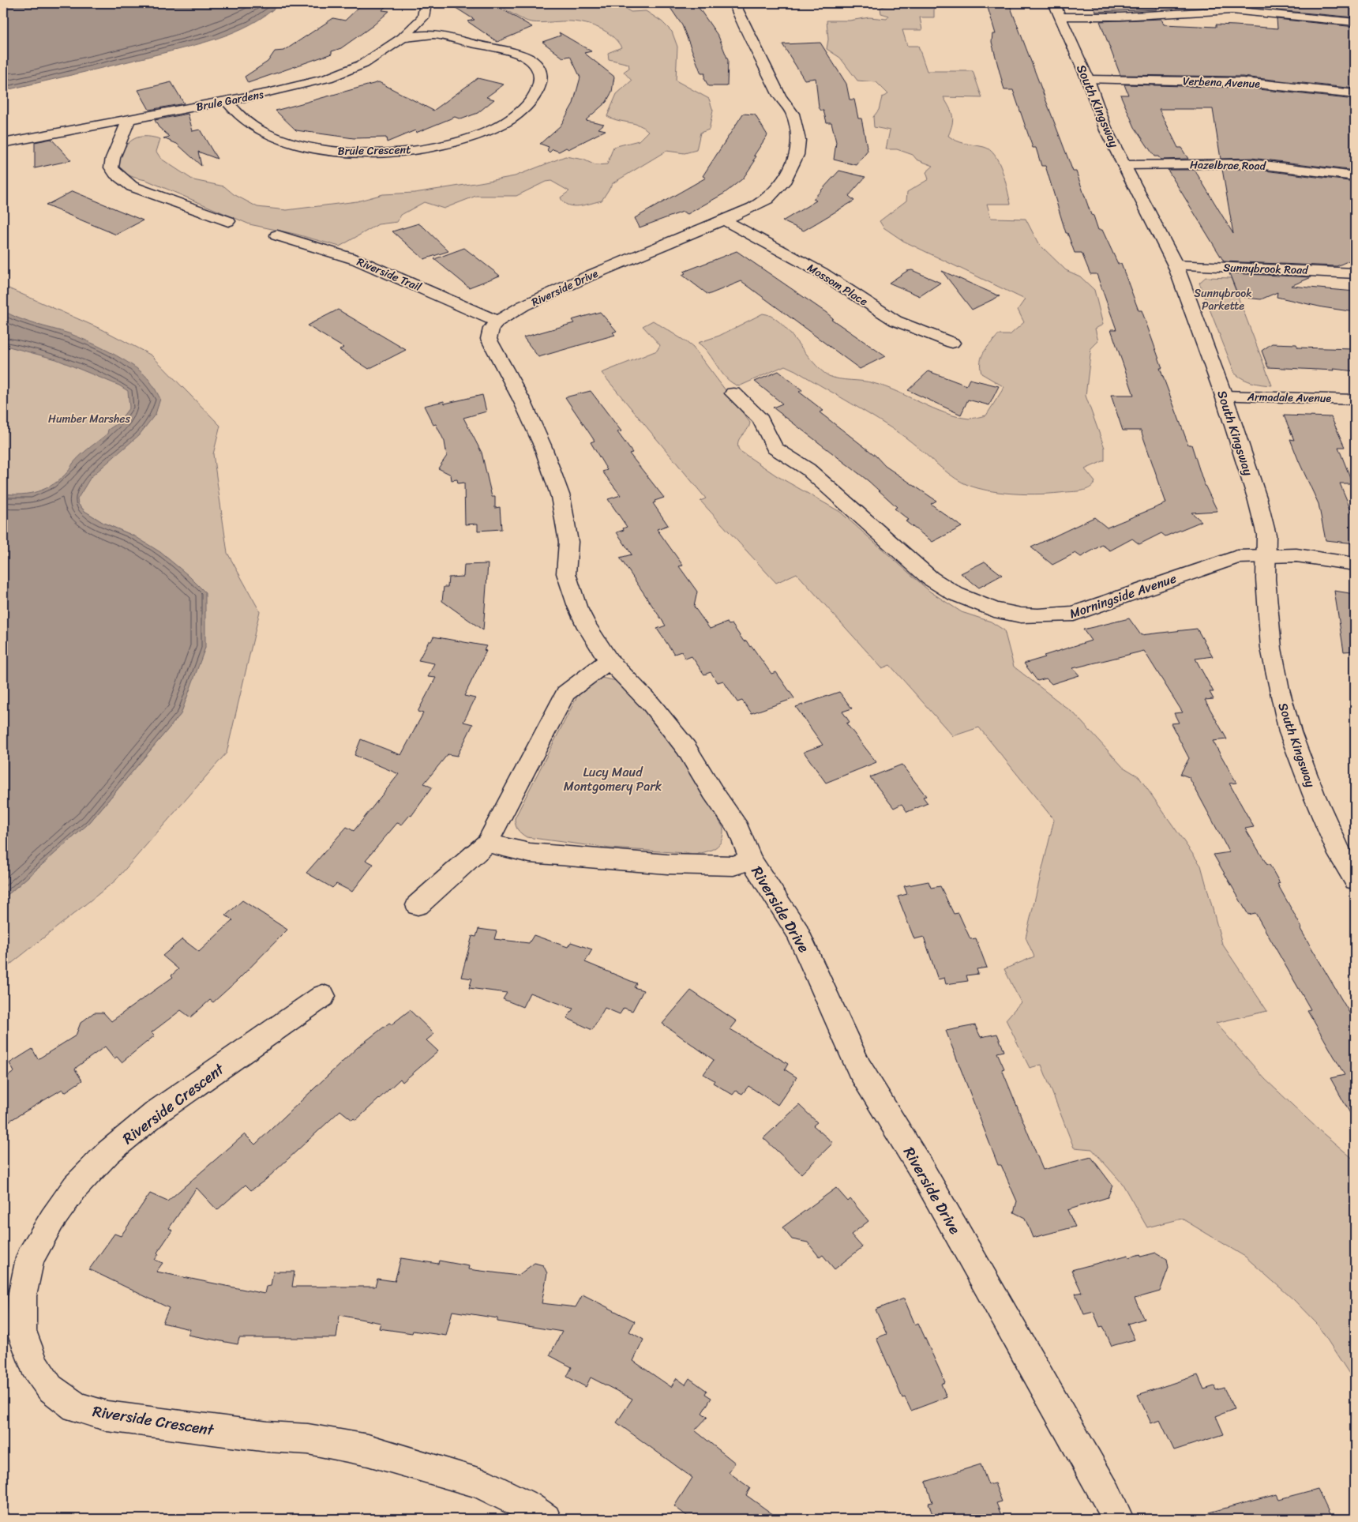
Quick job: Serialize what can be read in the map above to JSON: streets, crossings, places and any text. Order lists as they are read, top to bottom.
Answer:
{
  "streets": {
    "street": [
      "Verbena Avenue",
      "Brule Gardens",
      "South Kingsway",
      "Brule Crescent",
      "Hazelbrae Road",
      "Sunnybrook Road",
      "Riverside Trail",
      "Mossom Place",
      "Riverside Drive",
      "Armadale Avenue",
      "Morningside Avenue",
      "Riverside Crescent"
    ]
  },
  "crossings": [
    ["Verbena Avenue", "South Kingsway"],
    ["Brule Gardens", "Brule Crescent"],
    ["South Kingsway", "Hazelbrae Road"],
    ["South Kingsway", "Sunnybrook Road"],
    ["South Kingsway", "Armadale Avenue"],
    ["South Kingsway", "Morningside Avenue"],
    ["Riverside Trail", "Riverside Drive"],
    ["Mossom Place", "Riverside Drive"]
  ],
  "parks": ["Sunnybrook Parkette", "Humber Marshes", "Lucy Maud Montgomery Park"]
}
